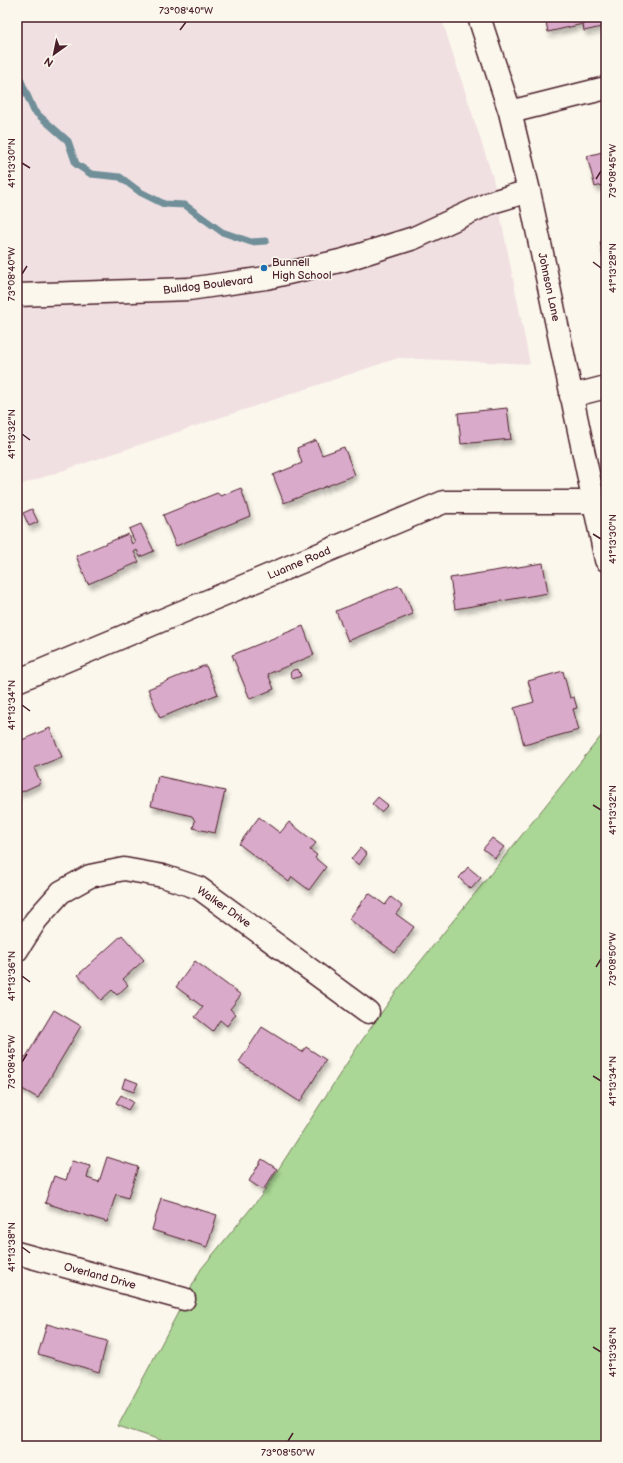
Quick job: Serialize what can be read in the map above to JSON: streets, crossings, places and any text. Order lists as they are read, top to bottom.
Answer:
{
  "streets": {
    "street": [
      "Bulldog Boulevard",
      "Johnson Lane",
      "Luanne Road",
      "Walker Drive",
      "Overland Drive"
    ]
  },
  "crossings": [
    ["Bulldog Boulevard", "Johnson Lane"],
    ["Johnson Lane", "Luanne Road"]
  ],
  "places": ["Bunnell High School"],
  "north": "bottom left",
  "coordinates": [
    "73°08'40\"W",
    "41°13'30\"N",
    "73°08'45\"W",
    "41°13'28\"N",
    "41°13'32\"N",
    "41°13'34\"N",
    "73°08'50\"W",
    "41°13'36\"N",
    "41°13'38\"N"
  ]
}
